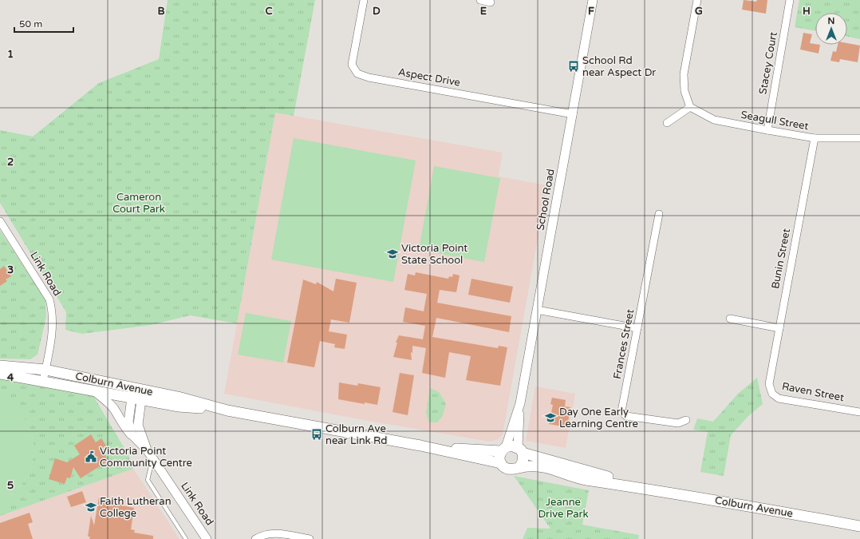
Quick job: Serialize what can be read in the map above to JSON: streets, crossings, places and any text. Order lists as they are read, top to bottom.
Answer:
{
  "streets": {
    "main road": ["Colburn Avenue"],
    "street": [
      "Stacey Court",
      "Aspect Drive",
      "Seagull Street",
      "School Road",
      "Bunin Street",
      "Link Road",
      "Frances Street",
      "Raven Street"
    ]
  },
  "crossings": [
    ["Stacey Court", "Seagull Street"],
    ["Aspect Drive", "School Road"],
    ["Seagull Street", "Bunin Street"],
    ["School Road", "Colburn Avenue"],
    ["Bunin Street", "Raven Street"],
    ["Link Road", "Colburn Avenue"]
  ],
  "parks": ["Cameron Court Park", "Jeanne Drive Park"],
  "places": {
    "bus stop": ["School Rd near Aspect Dr", "Colburn Ave near Link Rd"],
    "school or university": ["Victoria Point State School", "Day One Early Learning Centre", "Faith Lutheran College"],
    "public building": ["Victoria Point Community Centre"]
  },
  "scale_bar": "50 m",
  "north": "top",
  "grid": {
    "columns": [
      "B",
      "C",
      "D",
      "E",
      "F",
      "G",
      "H"
    ],
    "rows": [
      "1",
      "2",
      "3",
      "4",
      "5"
    ]
  }
}
